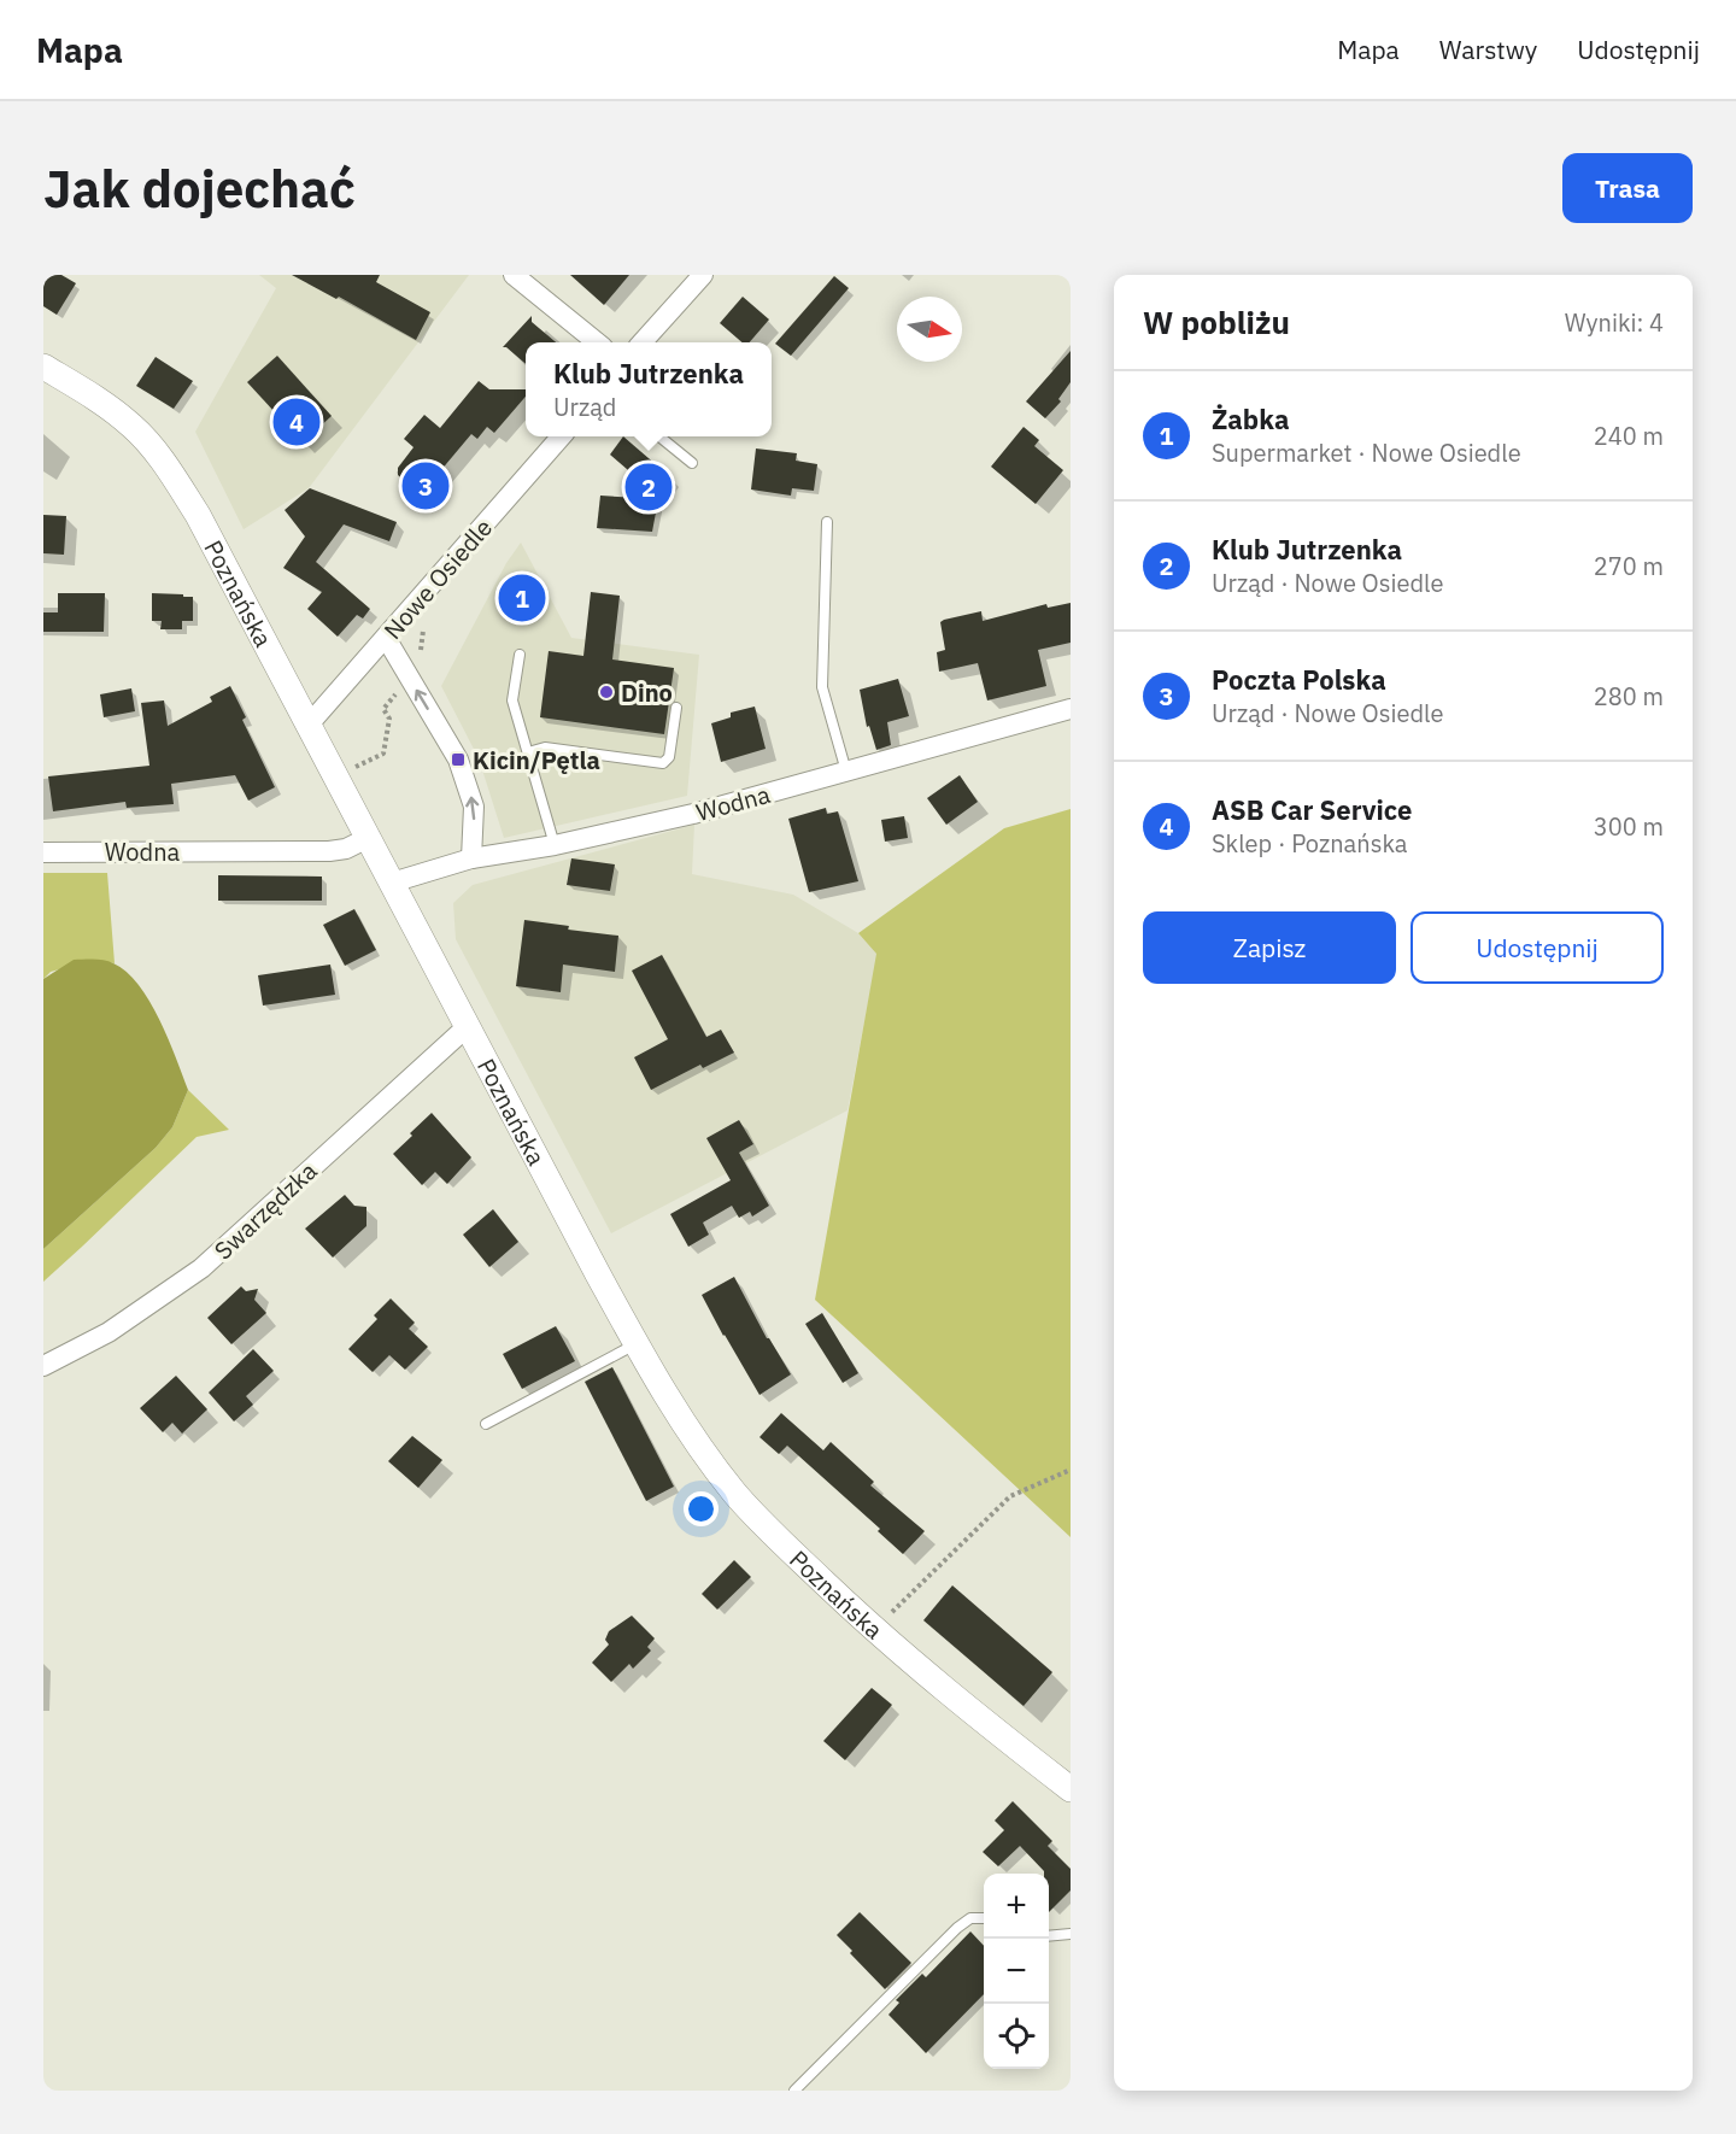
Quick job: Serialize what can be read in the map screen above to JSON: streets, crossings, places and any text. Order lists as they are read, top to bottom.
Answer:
{
  "streets": {
    "street": [
      "Nowe Osiedle",
      "Poznańska",
      "Wodna",
      "Swarzędzka"
    ]
  },
  "crossings": [
    ["Nowe Osiedle", "Poznańska"],
    ["Poznańska", "Wodna"],
    ["Poznańska", "Swarzędzka"]
  ],
  "places": {
    "other": ["Dino"],
    "transit": ["Kicin/Pętla"]
  },
  "north": "right",
  "page": {
    "header": "Mapa",
    "nav": ["Mapa", "Warstwy", "Udostępnij"],
    "buttons": [
      "Trasa",
      ["Zapisz", "Udostępnij"]
    ],
    "title": "Jak dojechać",
    "heading": ["W pobliżu", "Wyniki: 4"],
    "popup": ["Klub Jutrzenka", "Urząd"],
    "list": [
      {
        "mark": "1",
        "name": "Żabka",
        "note": "Supermarket · Nowe Osiedle",
        "value": "240 m"
      },
      {
        "mark": "2",
        "name": "Klub Jutrzenka",
        "note": "Urząd · Nowe Osiedle",
        "value": "270 m"
      },
      {
        "mark": "3",
        "name": "Poczta Polska",
        "note": "Urząd · Nowe Osiedle",
        "value": "280 m"
      },
      {
        "mark": "4",
        "name": "ASB Car Service",
        "note": "Sklep · Poznańska",
        "value": "300 m"
      }
    ],
    "pins": [
      "4",
      "3",
      "2",
      "1"
    ],
    "map_buttons": ["+", "−"]
  }
}
